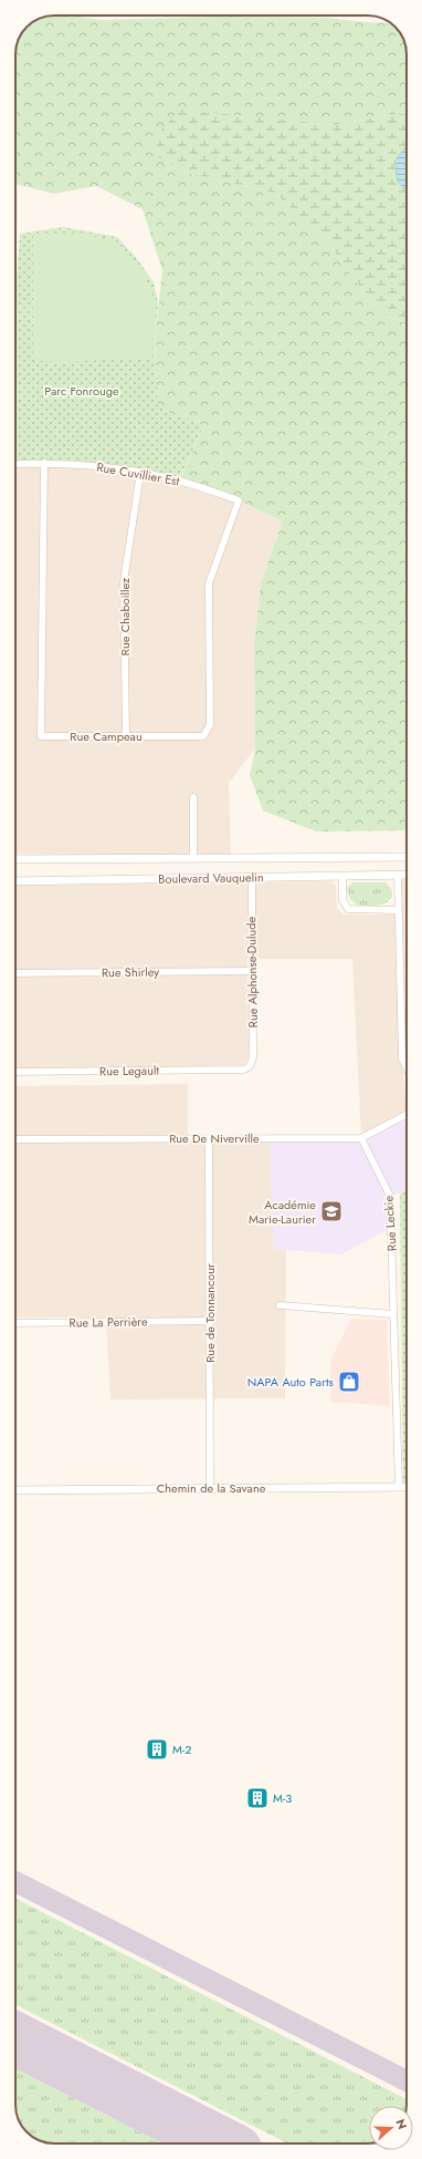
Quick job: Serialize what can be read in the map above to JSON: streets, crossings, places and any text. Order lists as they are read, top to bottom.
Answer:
{
  "streets": {
    "street": [
      "Rue Cuvillier Est",
      "Rue Chaboillez",
      "Rue Campeau",
      "Boulevard Vauquelin",
      "Rue Shirley",
      "Rue Alphonse-Dulude",
      "Rue Legault",
      "Rue De Niverville",
      "Rue Leckie",
      "Rue de Tonnancour",
      "Rue La Perrière",
      "Chemin de la Savane"
    ]
  },
  "crossings": [
    ["Rue Cuvillier Est", "Rue Chaboillez"],
    ["Rue Cuvillier Est", "Rue Campeau"],
    ["Rue Chaboillez", "Rue Campeau"],
    ["Boulevard Vauquelin", "Rue Alphonse-Dulude"],
    ["Rue Shirley", "Rue Alphonse-Dulude"],
    ["Rue Alphonse-Dulude", "Rue Legault"],
    ["Rue De Niverville", "Rue Leckie"],
    ["Rue De Niverville", "Rue de Tonnancour"],
    ["Rue Leckie", "Chemin de la Savane"],
    ["Rue de Tonnancour", "Rue La Perrière"],
    ["Rue de Tonnancour", "Chemin de la Savane"]
  ],
  "parks": ["Parc Fonrouge"],
  "places": {
    "school or university": ["Académie Marie-Laurier"],
    "shop": ["NAPA Auto Parts"],
    "building": ["M-2", "M-3"]
  },
  "north": "right"
}
